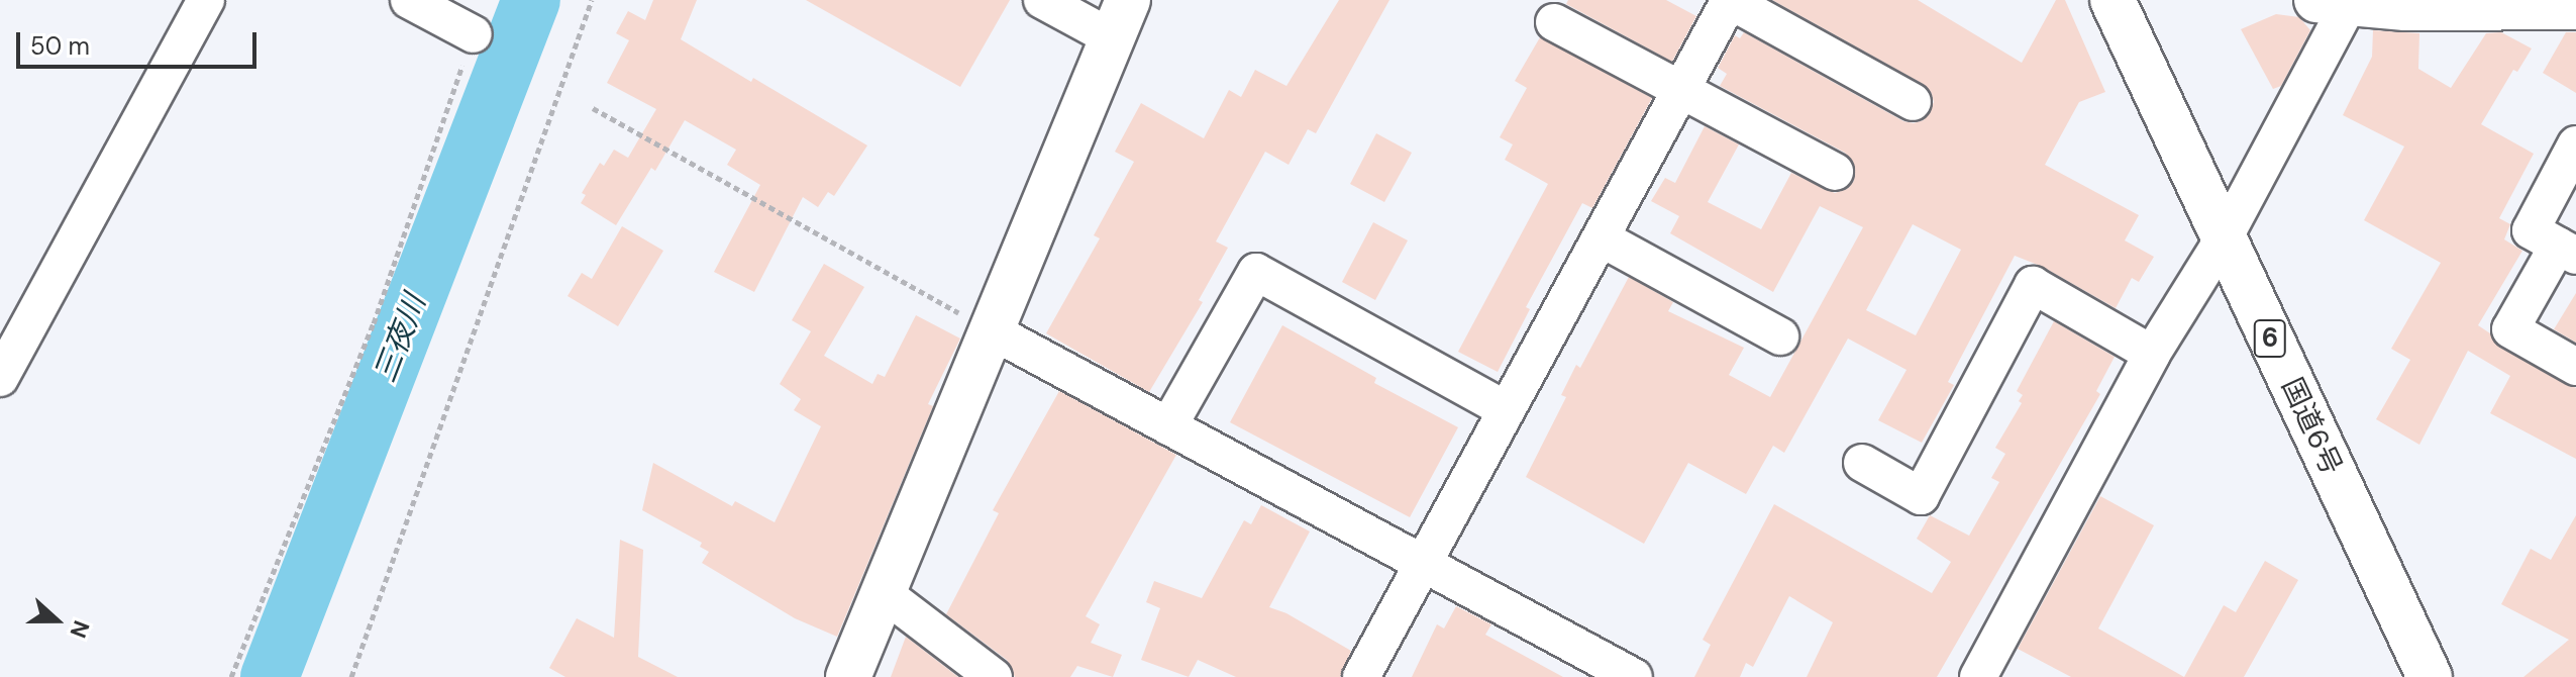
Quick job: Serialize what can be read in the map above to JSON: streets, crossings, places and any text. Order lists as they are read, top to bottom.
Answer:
{
  "streets": {
    "main road": ["6", "国道6号"]
  },
  "water": ["三夜川"],
  "scale_bar": "50 m",
  "north": "right"
}
